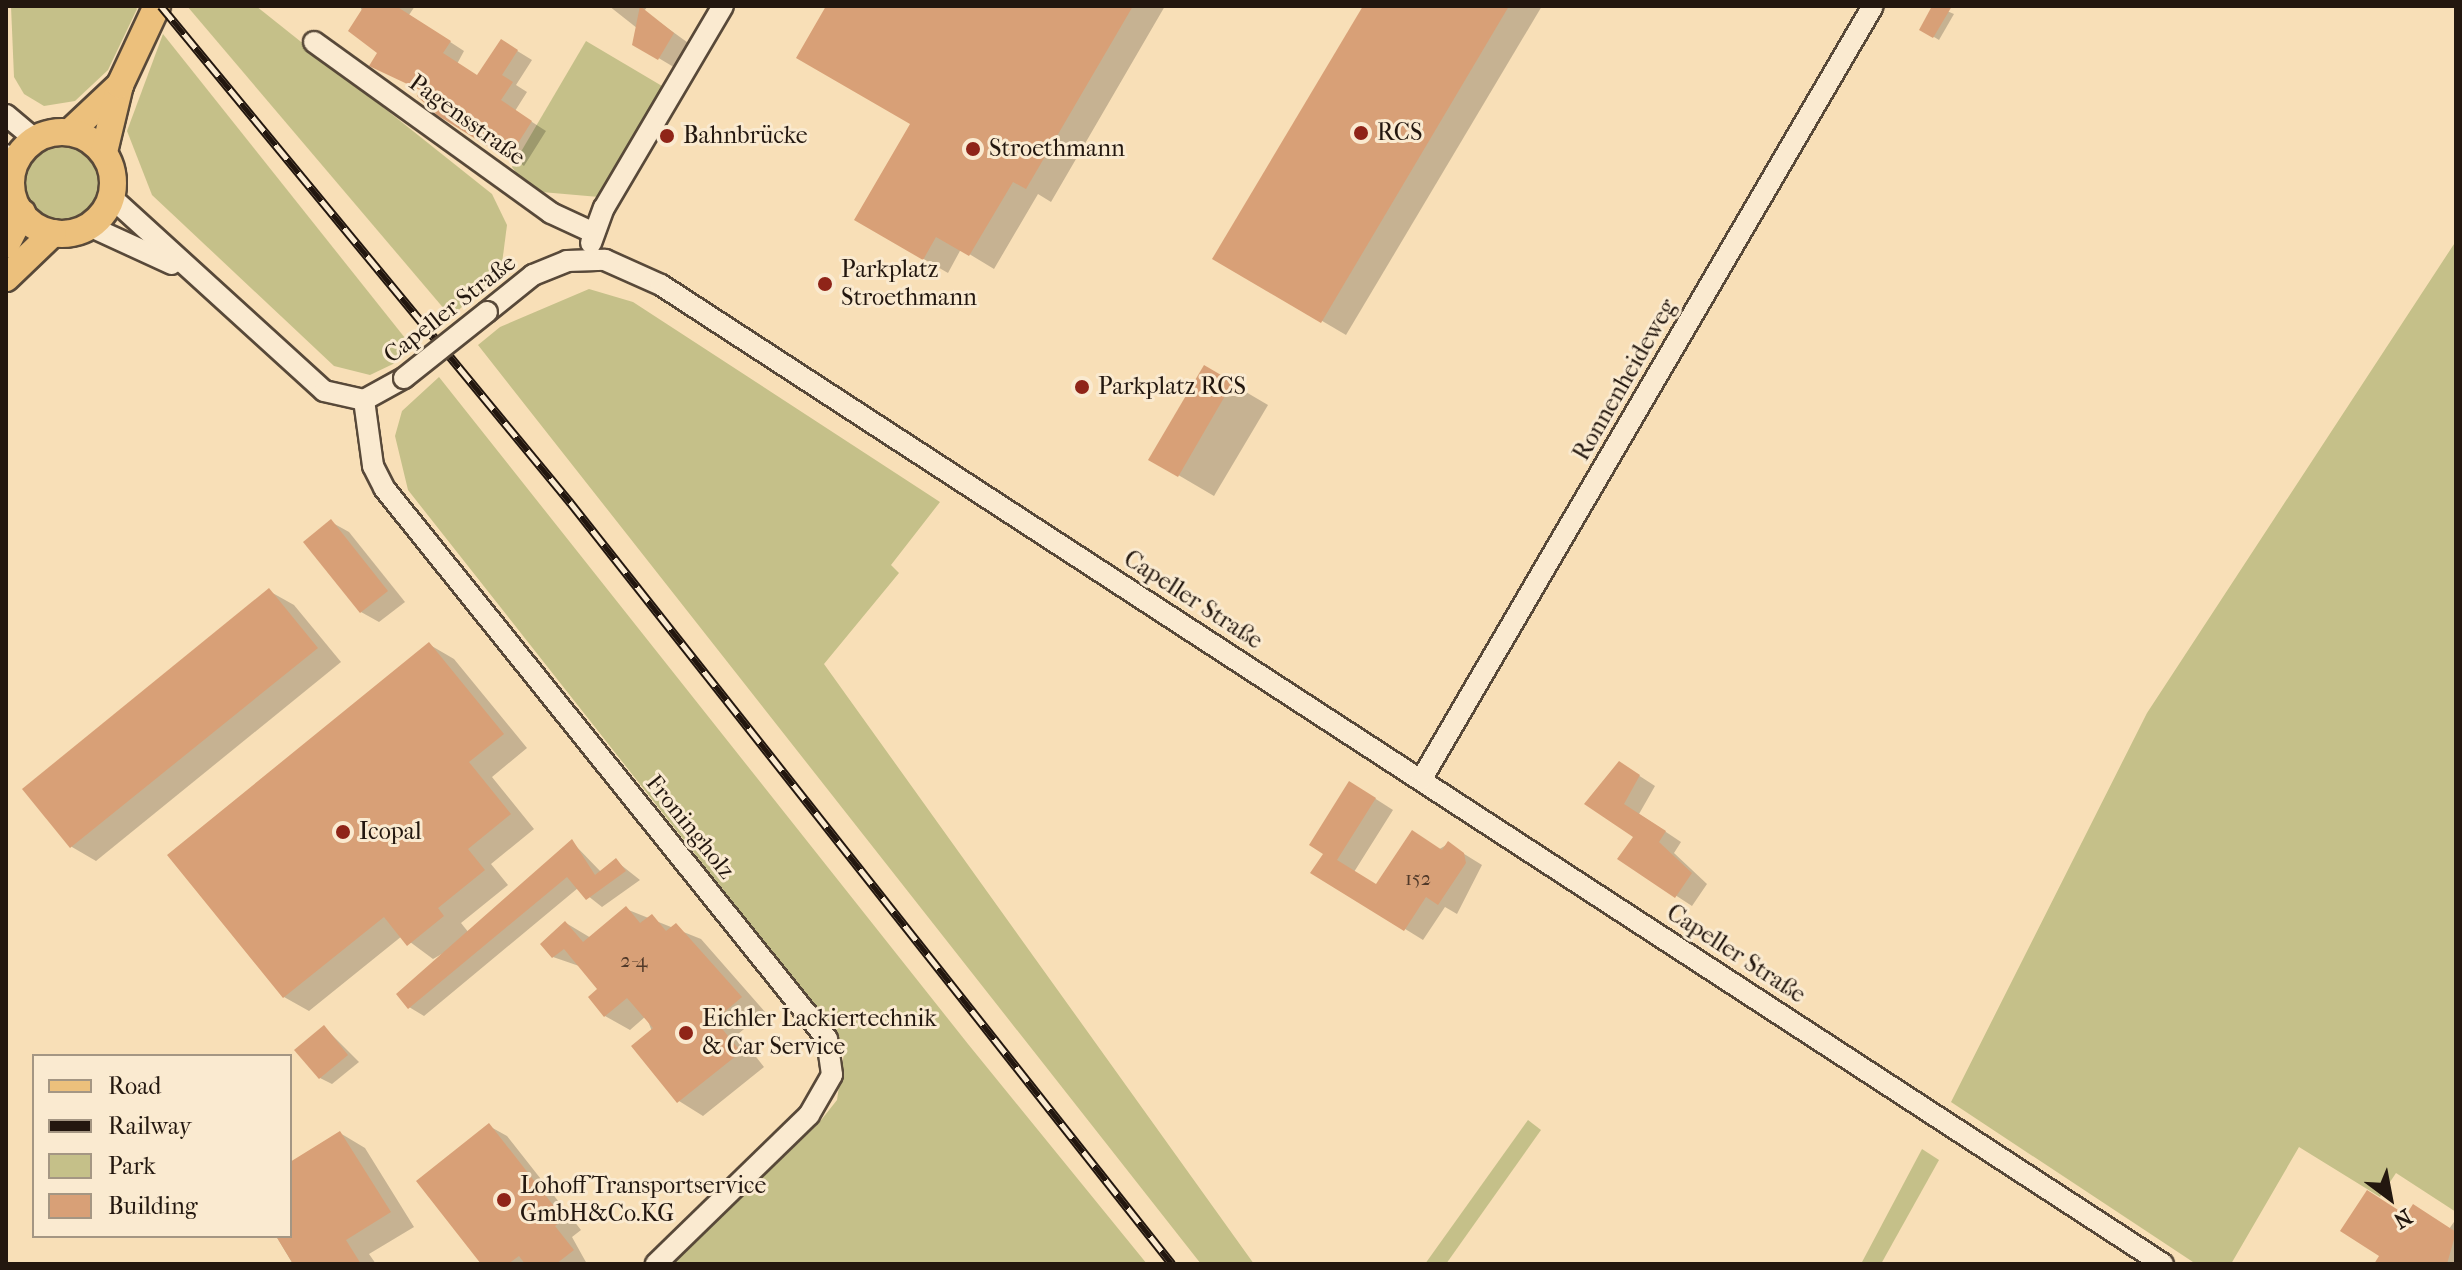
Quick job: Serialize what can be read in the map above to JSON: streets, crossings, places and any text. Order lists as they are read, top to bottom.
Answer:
{
  "streets": {
    "street": [
      "Pagensstraße",
      "Capeller Straße",
      "Ronnenheideweg",
      "Froningholz"
    ]
  },
  "crossings": [
    ["Capeller Straße", "Ronnenheideweg"],
    ["Capeller Straße", "Froningholz"]
  ],
  "places": [
    "RCS",
    "Bahnbrücke",
    "Stroethmann",
    "Parkplatz Stroethmann",
    "Parkplatz RCS",
    "Icopal",
    "Eichler Lackiertechnik & Car Service",
    "Lohoff Transportservice GmbH&Co.KG"
  ],
  "house_numbers": ["152", "2-4"],
  "legend": [
    "Road",
    "Railway",
    "Park",
    "Building"
  ],
  "north": "bottom right"
}
